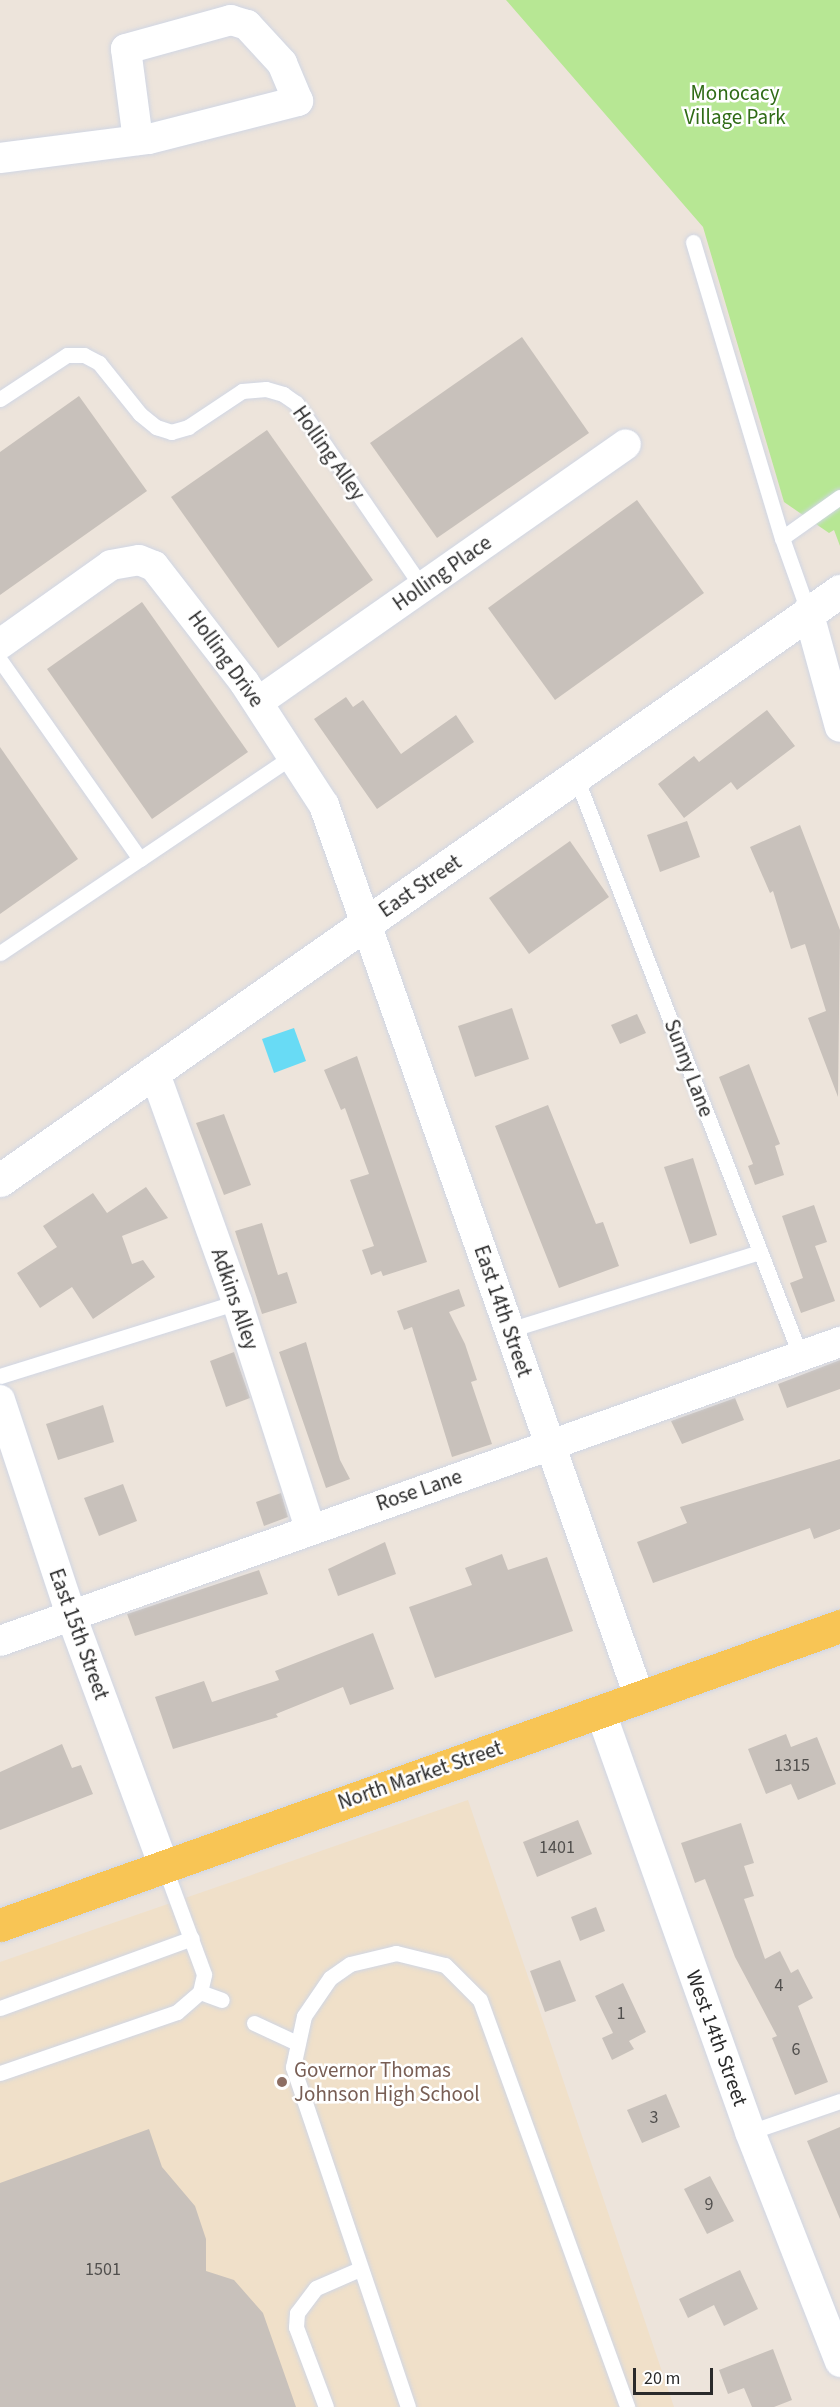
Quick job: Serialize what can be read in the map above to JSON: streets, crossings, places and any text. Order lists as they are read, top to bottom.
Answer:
{
  "streets": {
    "main road": ["East Street", "North Market Street"],
    "street": [
      "Holling Place",
      "Holling Drive",
      "Adkins Alley",
      "East 14th Street",
      "Rose Lane",
      "East 15th Street",
      "West 14th Street"
    ],
    "lane": ["Holling Alley", "Sunny Lane"]
  },
  "crossings": [
    ["Holling Alley", "Holling Place"],
    ["Holling Place", "Holling Drive"],
    ["Holling Drive", "East Street"],
    ["Holling Drive", "East 14th Street"],
    ["East Street", "Sunny Lane"],
    ["East Street", "Adkins Alley"],
    ["East Street", "East 14th Street"],
    ["Sunny Lane", "Rose Lane"],
    ["Adkins Alley", "Rose Lane"],
    ["East 14th Street", "Rose Lane"],
    ["East 14th Street", "North Market Street"],
    ["Rose Lane", "East 15th Street"],
    ["East 15th Street", "North Market Street"],
    ["North Market Street", "West 14th Street"]
  ],
  "parks": ["Monocacy Village Park"],
  "places": ["Governor Thomas Johnson High School"],
  "house_numbers": [
    "1315",
    "1401",
    "4",
    "1",
    "6",
    "3",
    "9",
    "1501"
  ],
  "scale_bar": "20 m"
}
